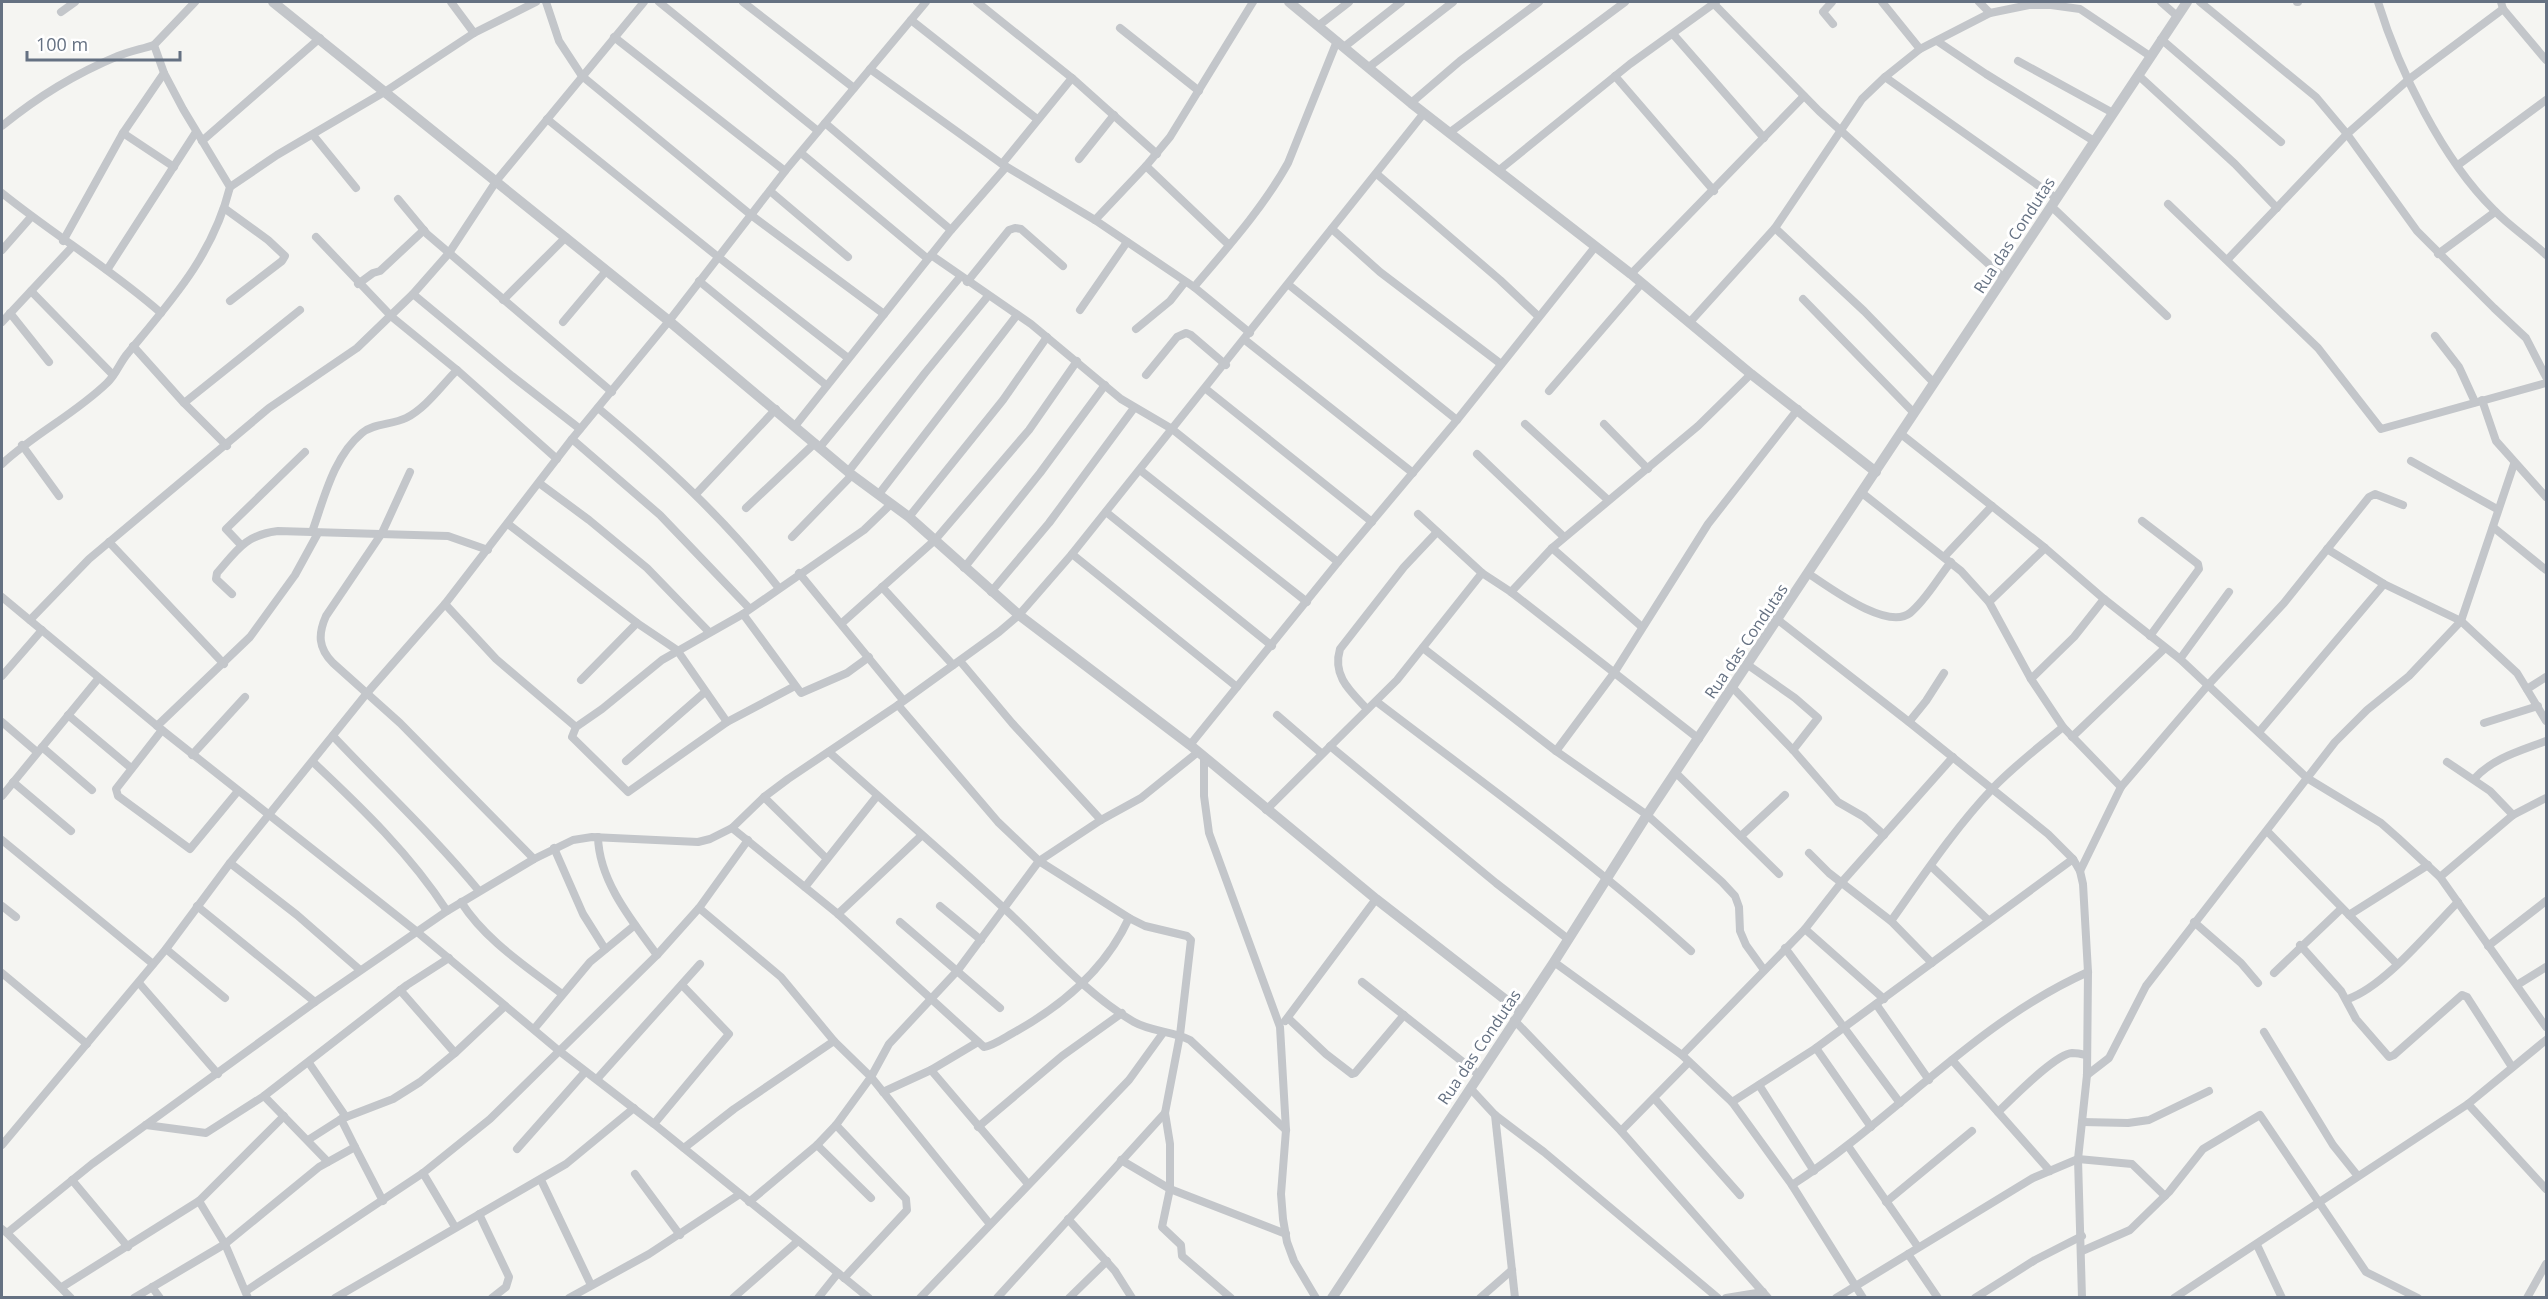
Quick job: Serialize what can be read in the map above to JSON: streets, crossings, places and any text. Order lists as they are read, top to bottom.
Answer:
{
  "streets": {
    "street": ["Rua das Condutas"]
  },
  "scale_bar": "100 m"
}
